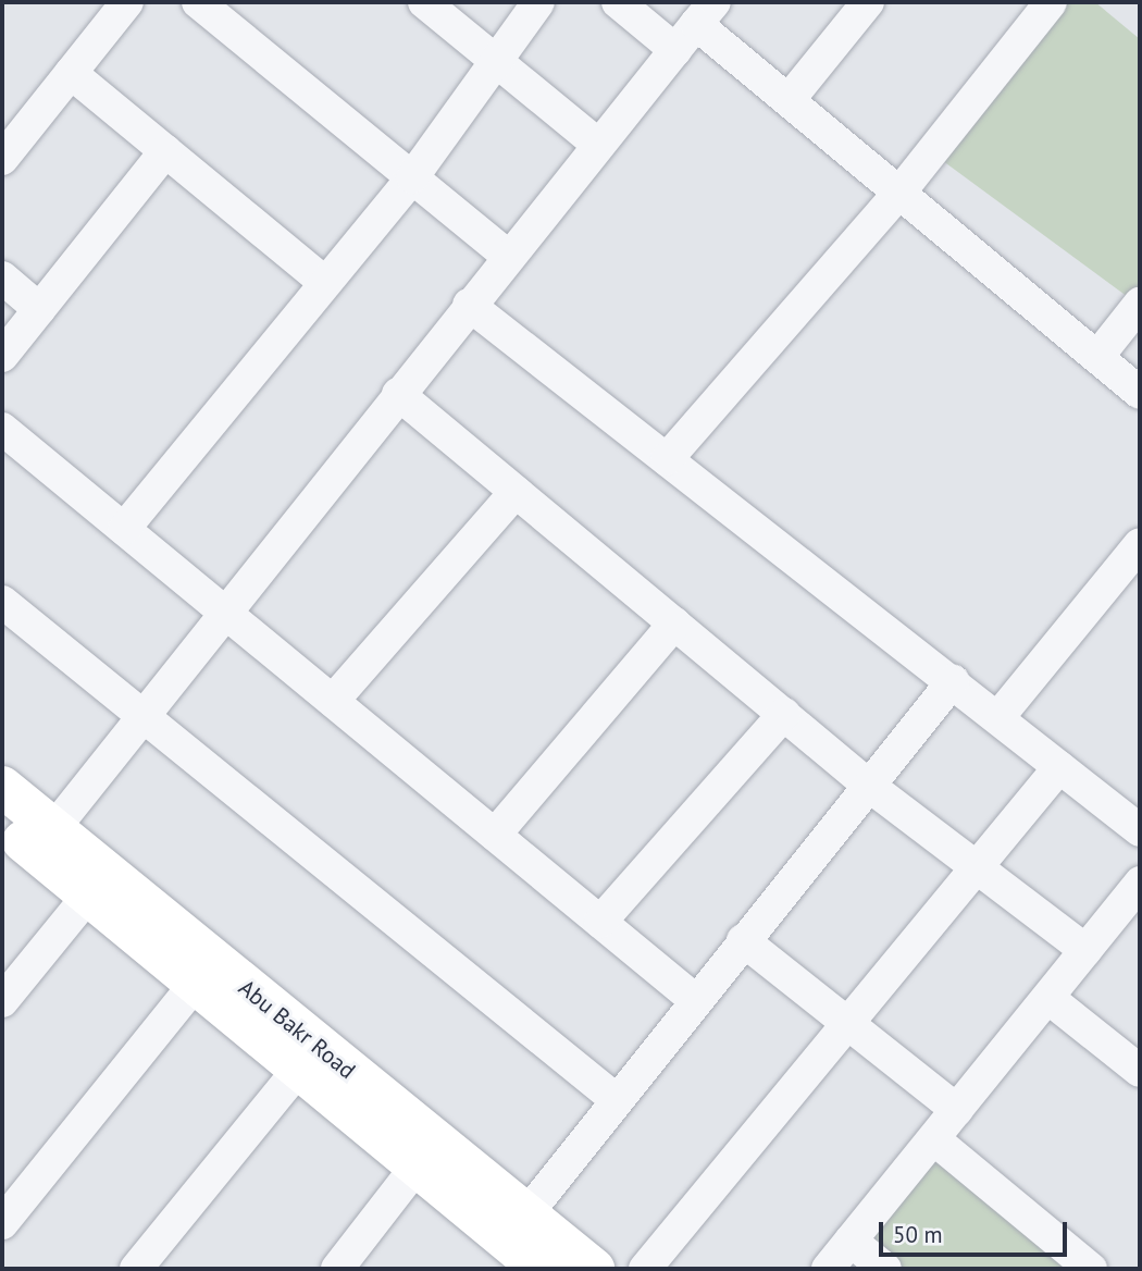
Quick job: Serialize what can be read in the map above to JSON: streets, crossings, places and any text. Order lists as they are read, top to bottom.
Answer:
{
  "streets": {
    "main road": ["Abu Bakr Road"]
  },
  "scale_bar": "50 m"
}
